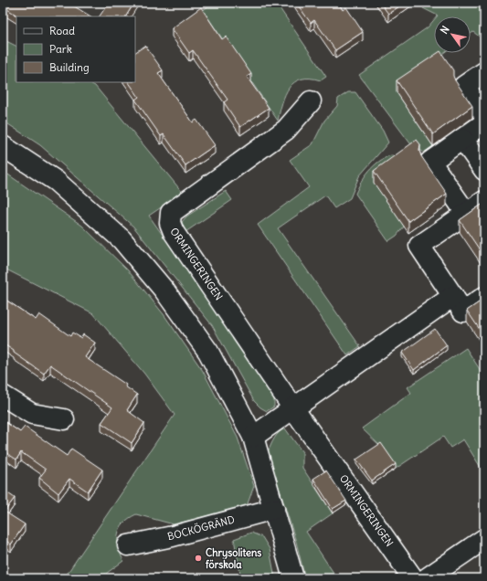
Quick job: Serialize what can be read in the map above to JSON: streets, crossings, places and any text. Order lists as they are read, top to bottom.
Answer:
{
  "streets": {
    "street": ["ORMINGERINGEN", "BOCKÖGRÄND"]
  },
  "places": ["Chrysolitens förskola"],
  "legend": ["Road", "Park", "Building"],
  "north": "top left"
}
